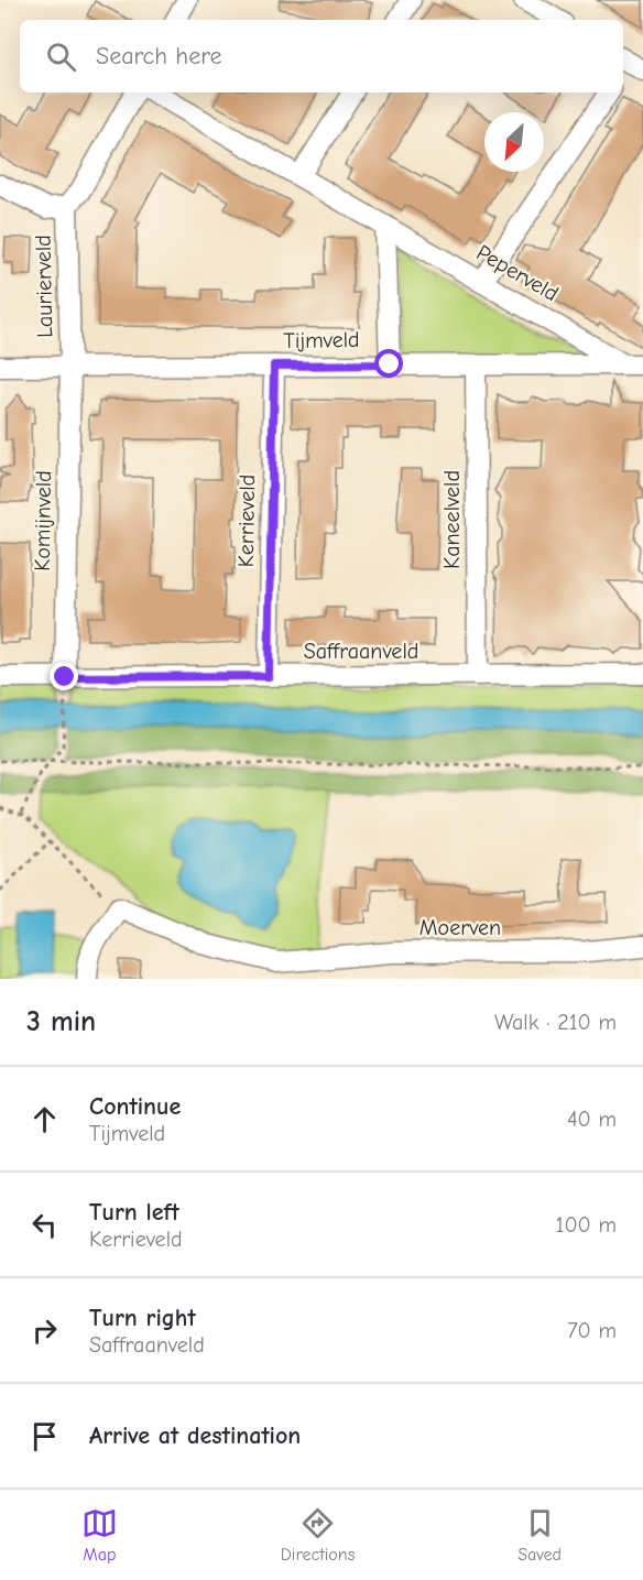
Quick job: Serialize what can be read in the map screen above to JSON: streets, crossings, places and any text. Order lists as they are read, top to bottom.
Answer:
{
  "streets": {
    "street": [
      "Peperveld",
      "Laurierveld",
      "Tijmveld",
      "Kaneelveld",
      "Komijnveld",
      "Kerrieveld",
      "Saffraanveld",
      "Moerven"
    ]
  },
  "crossings": [
    ["Peperveld", "Tijmveld"],
    ["Laurierveld", "Tijmveld"],
    ["Laurierveld", "Komijnveld"],
    ["Tijmveld", "Kaneelveld"],
    ["Tijmveld", "Komijnveld"],
    ["Tijmveld", "Kerrieveld"],
    ["Kaneelveld", "Saffraanveld"],
    ["Komijnveld", "Saffraanveld"],
    ["Kerrieveld", "Saffraanveld"]
  ],
  "north": "bottom left",
  "page": {
    "search": "Search here",
    "heading": ["3 min", "Walk · 210 m"],
    "list": [
      ["Continue", "Tijmveld", "40 m"],
      ["Turn left", "Kerrieveld", "100 m"],
      ["Turn right", "Saffraanveld", "70 m"],
      "Arrive at destination"
    ],
    "nav": ["Map", "Directions", "Saved"]
  }
}
